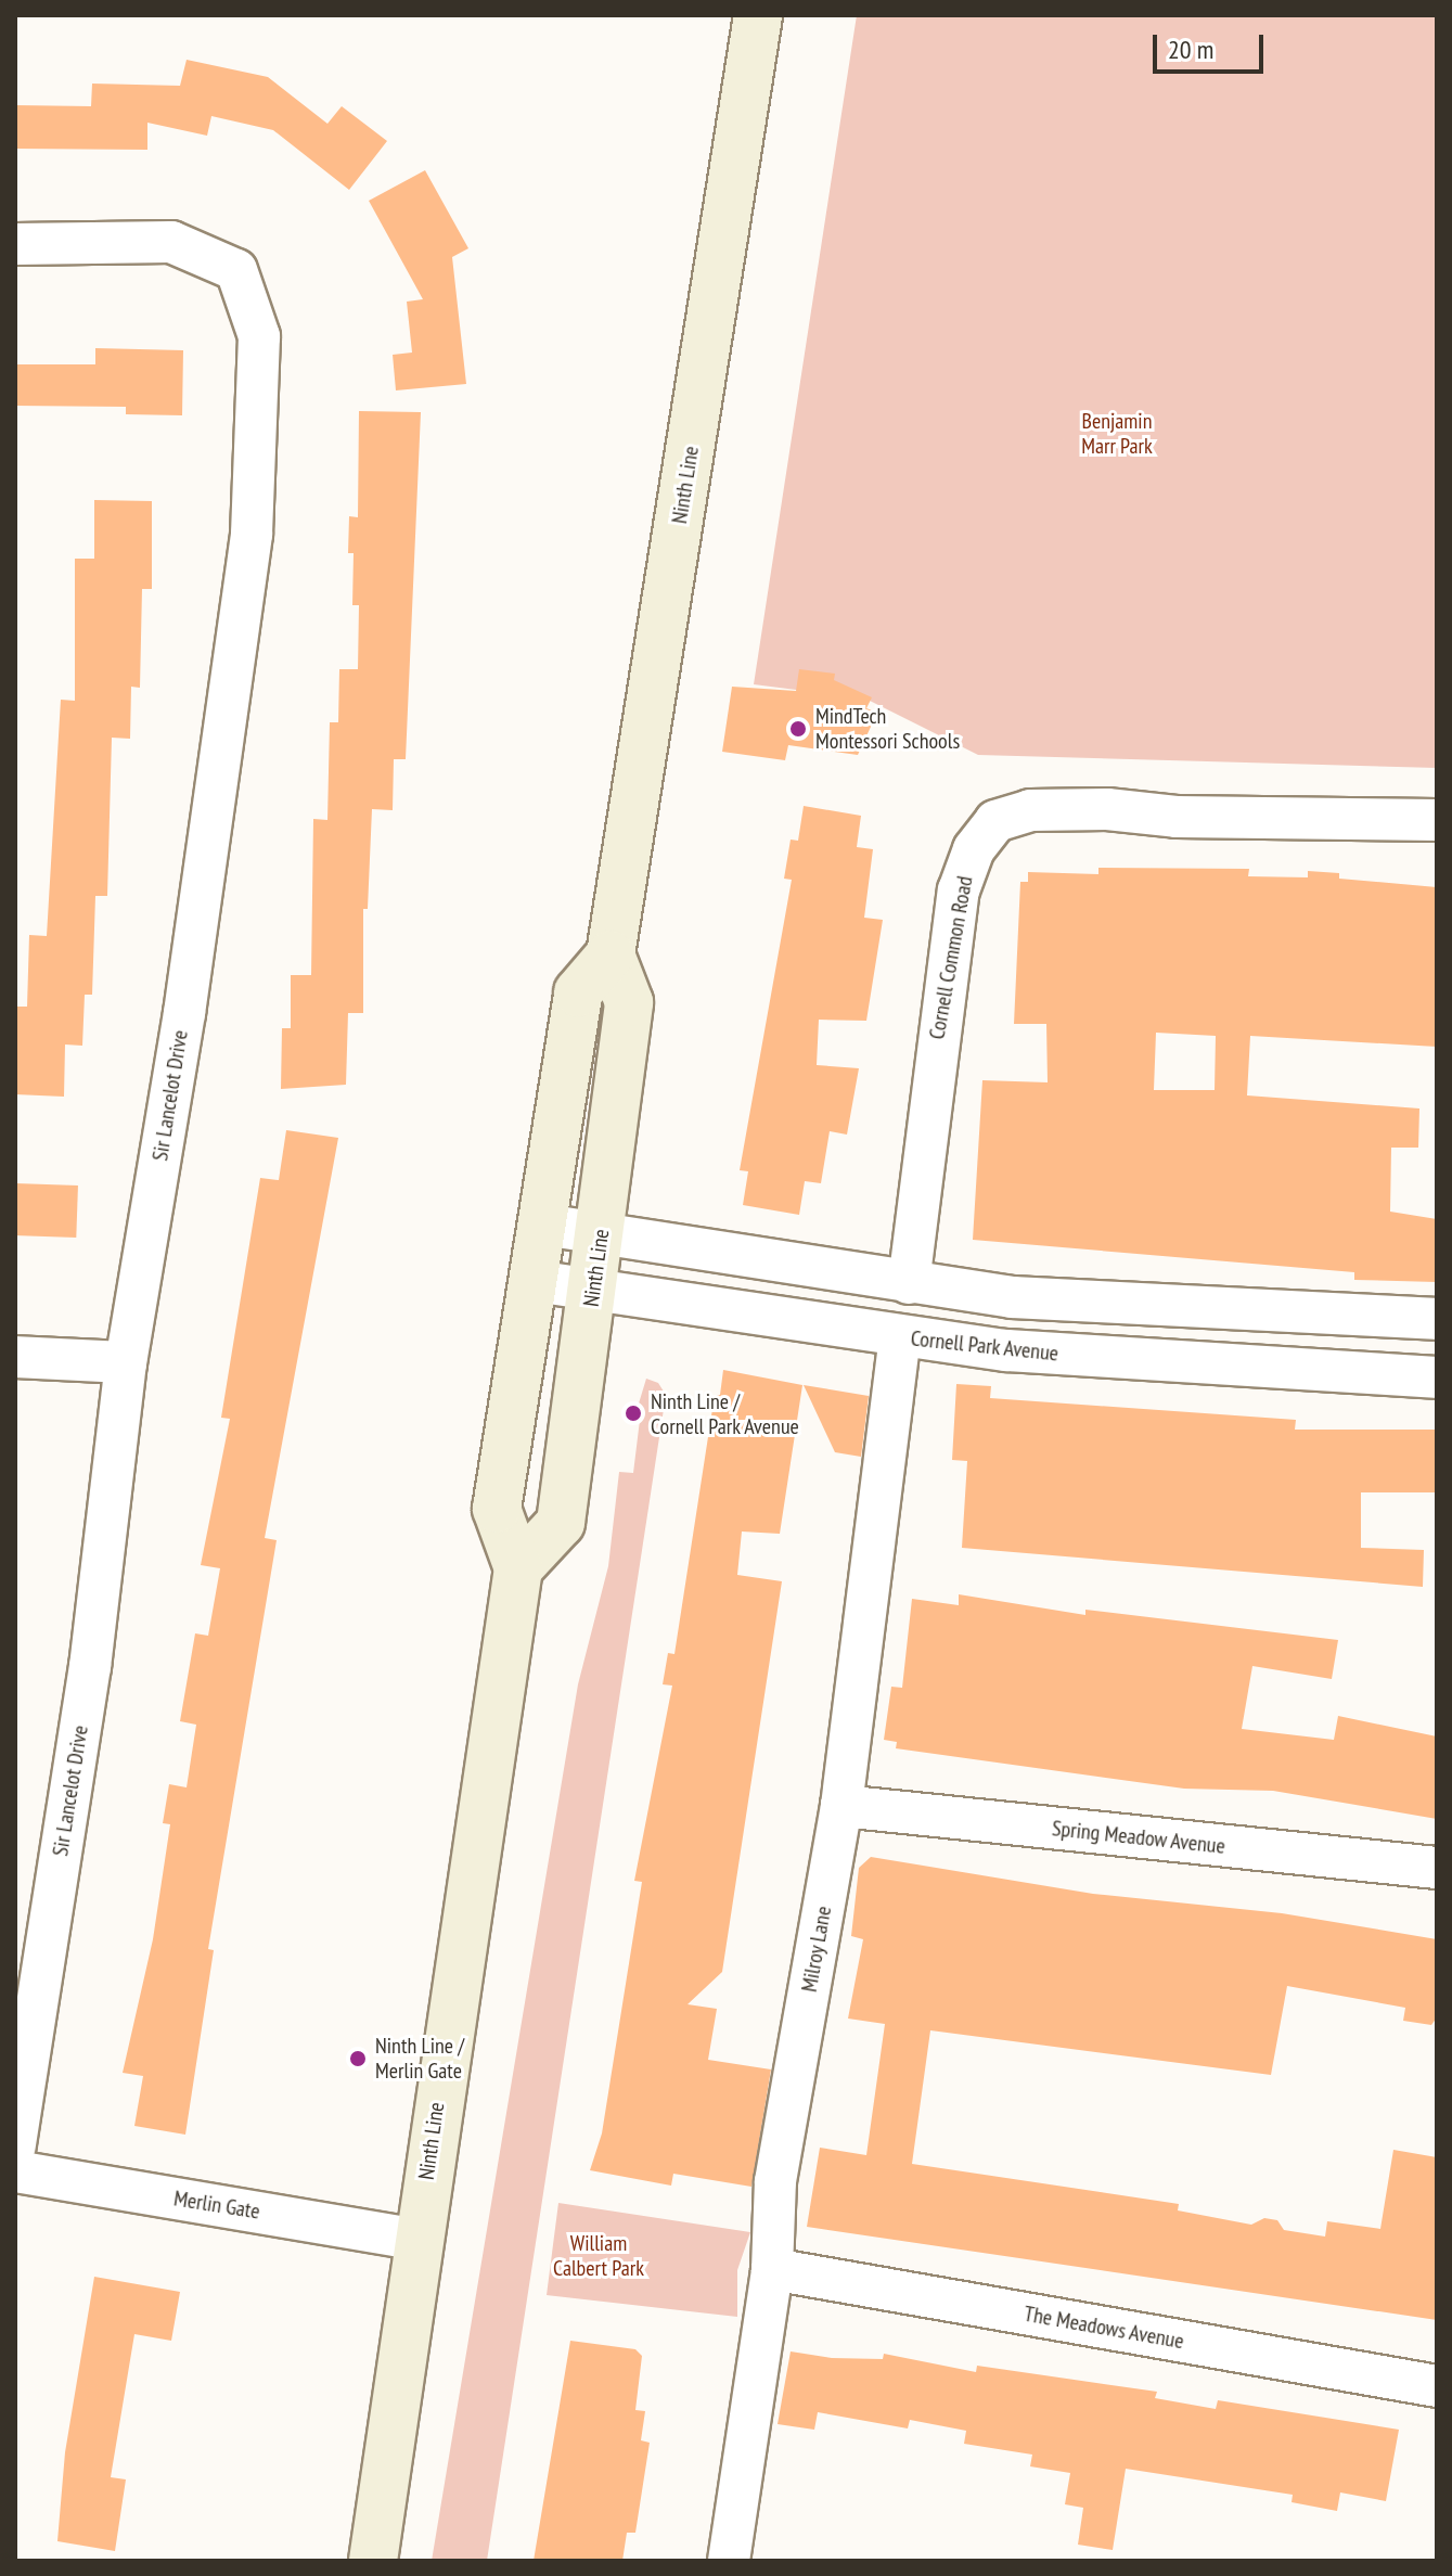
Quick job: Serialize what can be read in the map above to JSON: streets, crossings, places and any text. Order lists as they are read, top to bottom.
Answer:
{
  "streets": {
    "main road": ["Ninth Line"],
    "street": [
      "Cornell Common Road",
      "Sir Lancelot Drive",
      "Cornell Park Avenue",
      "Spring Meadow Avenue",
      "Milroy Lane",
      "Merlin Gate",
      "The Meadows Avenue"
    ]
  },
  "crossings": [
    ["Ninth Line", "Cornell Park Avenue"],
    ["Ninth Line", "Merlin Gate"],
    ["Cornell Park Avenue", "Milroy Lane"],
    ["Spring Meadow Avenue", "Milroy Lane"],
    ["Milroy Lane", "The Meadows Avenue"]
  ],
  "parks": ["Benjamin Marr Park", "William Calbert Park"],
  "places": ["MindTech Montessori Schools", "Ninth Line / Cornell Park Avenue", "Ninth Line / Merlin Gate"],
  "scale_bar": "20 m"
}
